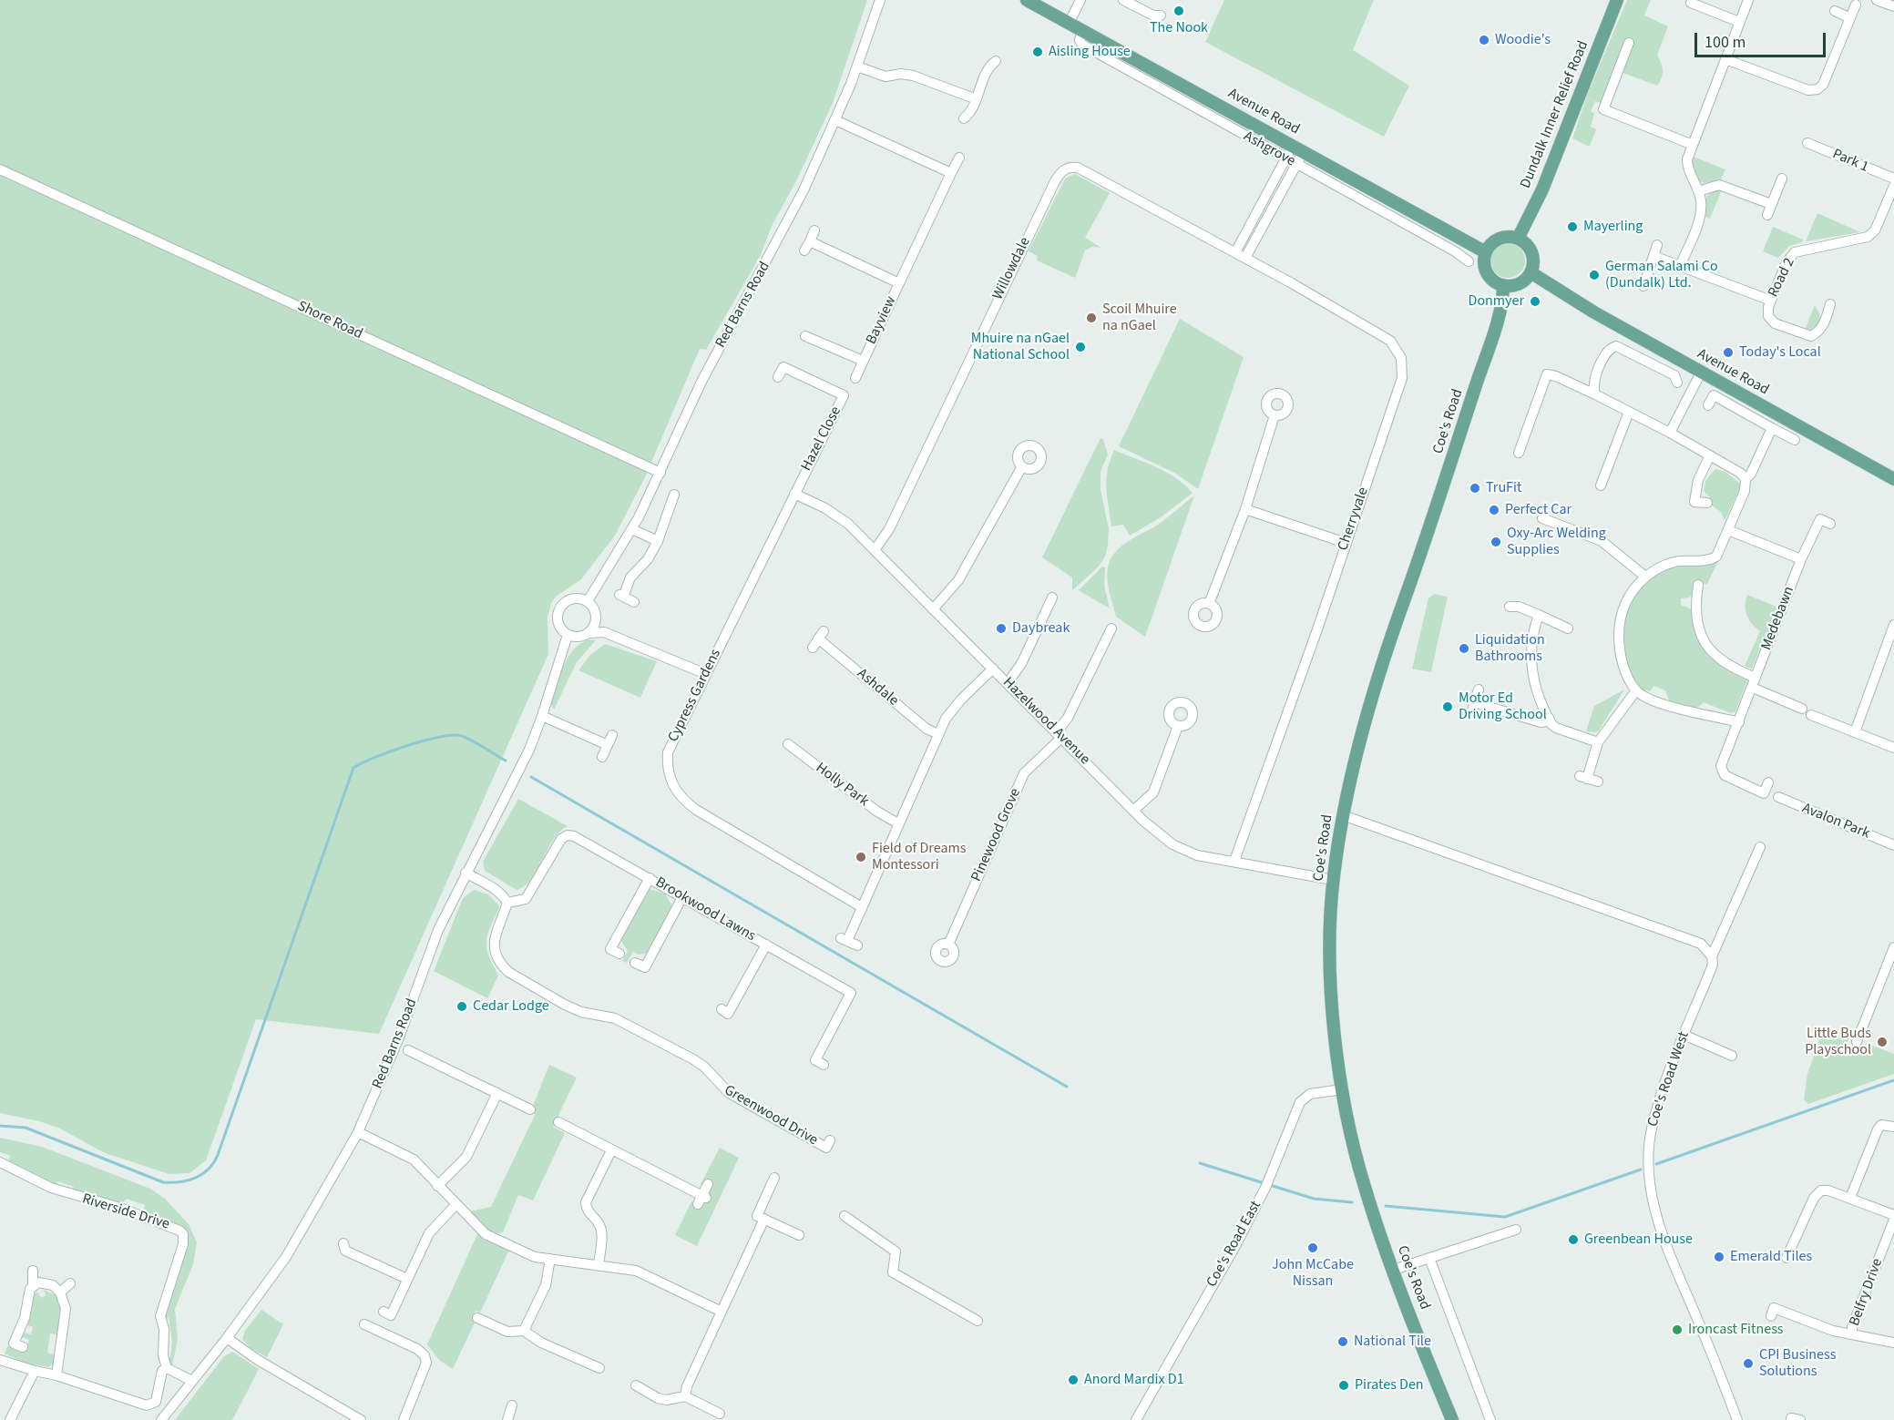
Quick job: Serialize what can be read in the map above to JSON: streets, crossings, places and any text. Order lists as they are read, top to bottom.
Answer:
{
  "streets": {
    "main road": ["Avenue Road", "Dundalk Inner Relief Road", "Coe's Road"],
    "street": [
      "Ashgrove",
      "Park 1",
      "Willowdale",
      "Road 2",
      "Red Barns Road",
      "Shore Road",
      "Bayview",
      "Hazel Close",
      "Cherryvale",
      "Medebawn",
      "Ashdale",
      "Cypress Gardens",
      "Hazelwood Avenue",
      "Holly Park",
      "Avalon Park",
      "Pinewood Grove",
      "Brookwood Lawns",
      "Coe's Road West",
      "Greenwood Drive",
      "Riverside Drive",
      "Coe's Road East",
      "Belfry Drive"
    ]
  },
  "crossings": [
    ["Avenue Road", "Dundalk Inner Relief Road"],
    ["Avenue Road", "Ashgrove"],
    ["Avenue Road", "Coe's Road"],
    ["Dundalk Inner Relief Road", "Coe's Road"],
    ["Willowdale", "Cherryvale"],
    ["Willowdale", "Hazelwood Avenue"],
    ["Red Barns Road", "Shore Road"],
    ["Coe's Road", "Hazelwood Avenue"],
    ["Coe's Road", "Coe's Road East"],
    ["Hazel Close", "Cypress Gardens"],
    ["Hazel Close", "Hazelwood Avenue"],
    ["Cherryvale", "Hazelwood Avenue"],
    ["Cypress Gardens", "Hazelwood Avenue"],
    ["Hazelwood Avenue", "Pinewood Grove"],
    ["Brookwood Lawns", "Greenwood Drive"]
  ],
  "places": [
    "The Nook",
    "Woodie's",
    "Aisling House",
    "Mayerling",
    "German Salami Co (Dundalk) Ltd.",
    "Donmyer",
    "Scoil Mhuire na nGael",
    "Mhuire na nGael National School",
    "Today's Local",
    "TruFit",
    "Perfect Car",
    "Oxy-Arc Welding Supplies",
    "Daybreak",
    "Liquidation Bathrooms",
    "Motor Ed Driving School",
    "Field of Dreams Montessori",
    "Cedar Lodge",
    "Little Buds Playschool",
    "Greenbean House",
    "John McCabe Nissan",
    "Emerald Tiles",
    "Ironcast Fitness",
    "National Tile",
    "CPI Business Solutions",
    "Anord Mardix D1",
    "Pirates Den"
  ],
  "scale_bar": "100 m"
}
